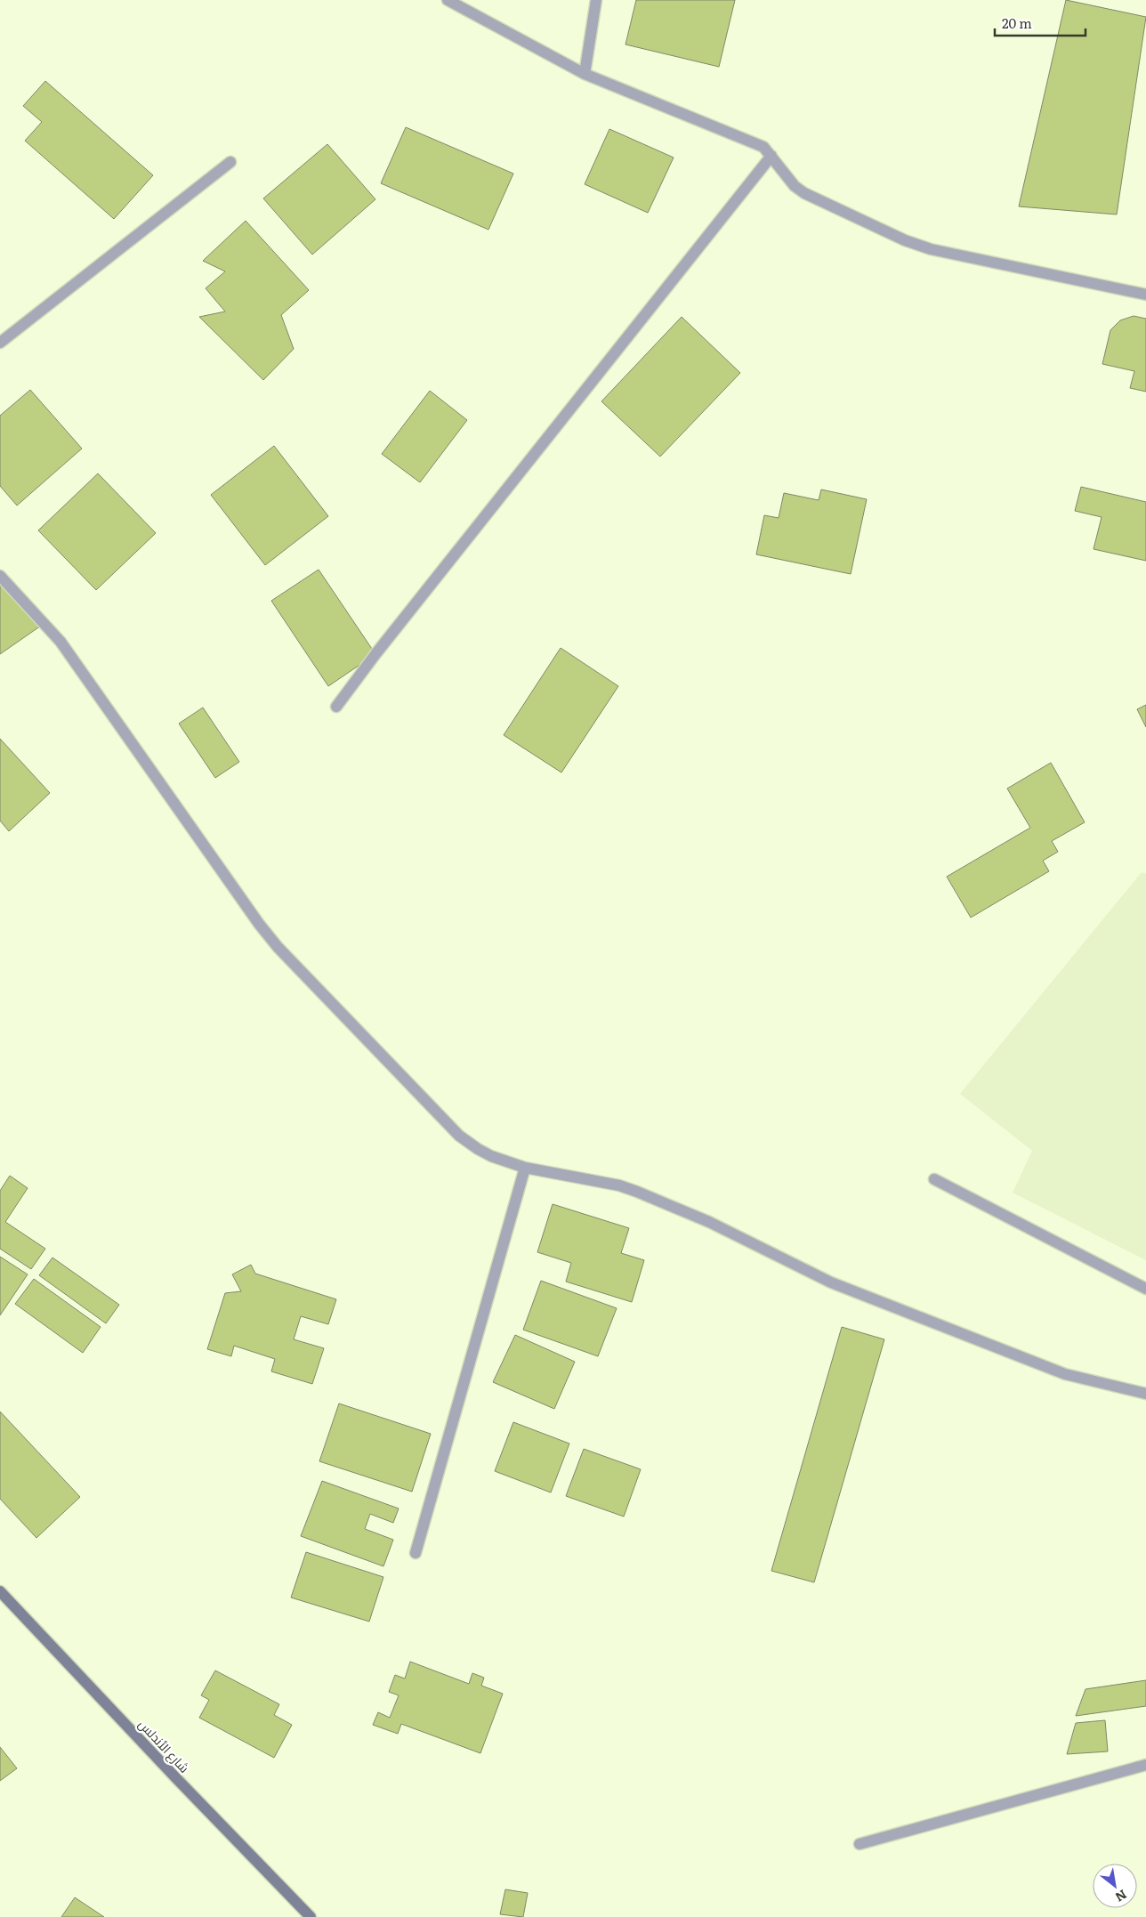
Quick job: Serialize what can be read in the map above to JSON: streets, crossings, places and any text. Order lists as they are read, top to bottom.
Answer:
{
  "streets": {
    "main road": ["شارع الأندلس"]
  },
  "scale_bar": "20 m",
  "north": "bottom right"
}
